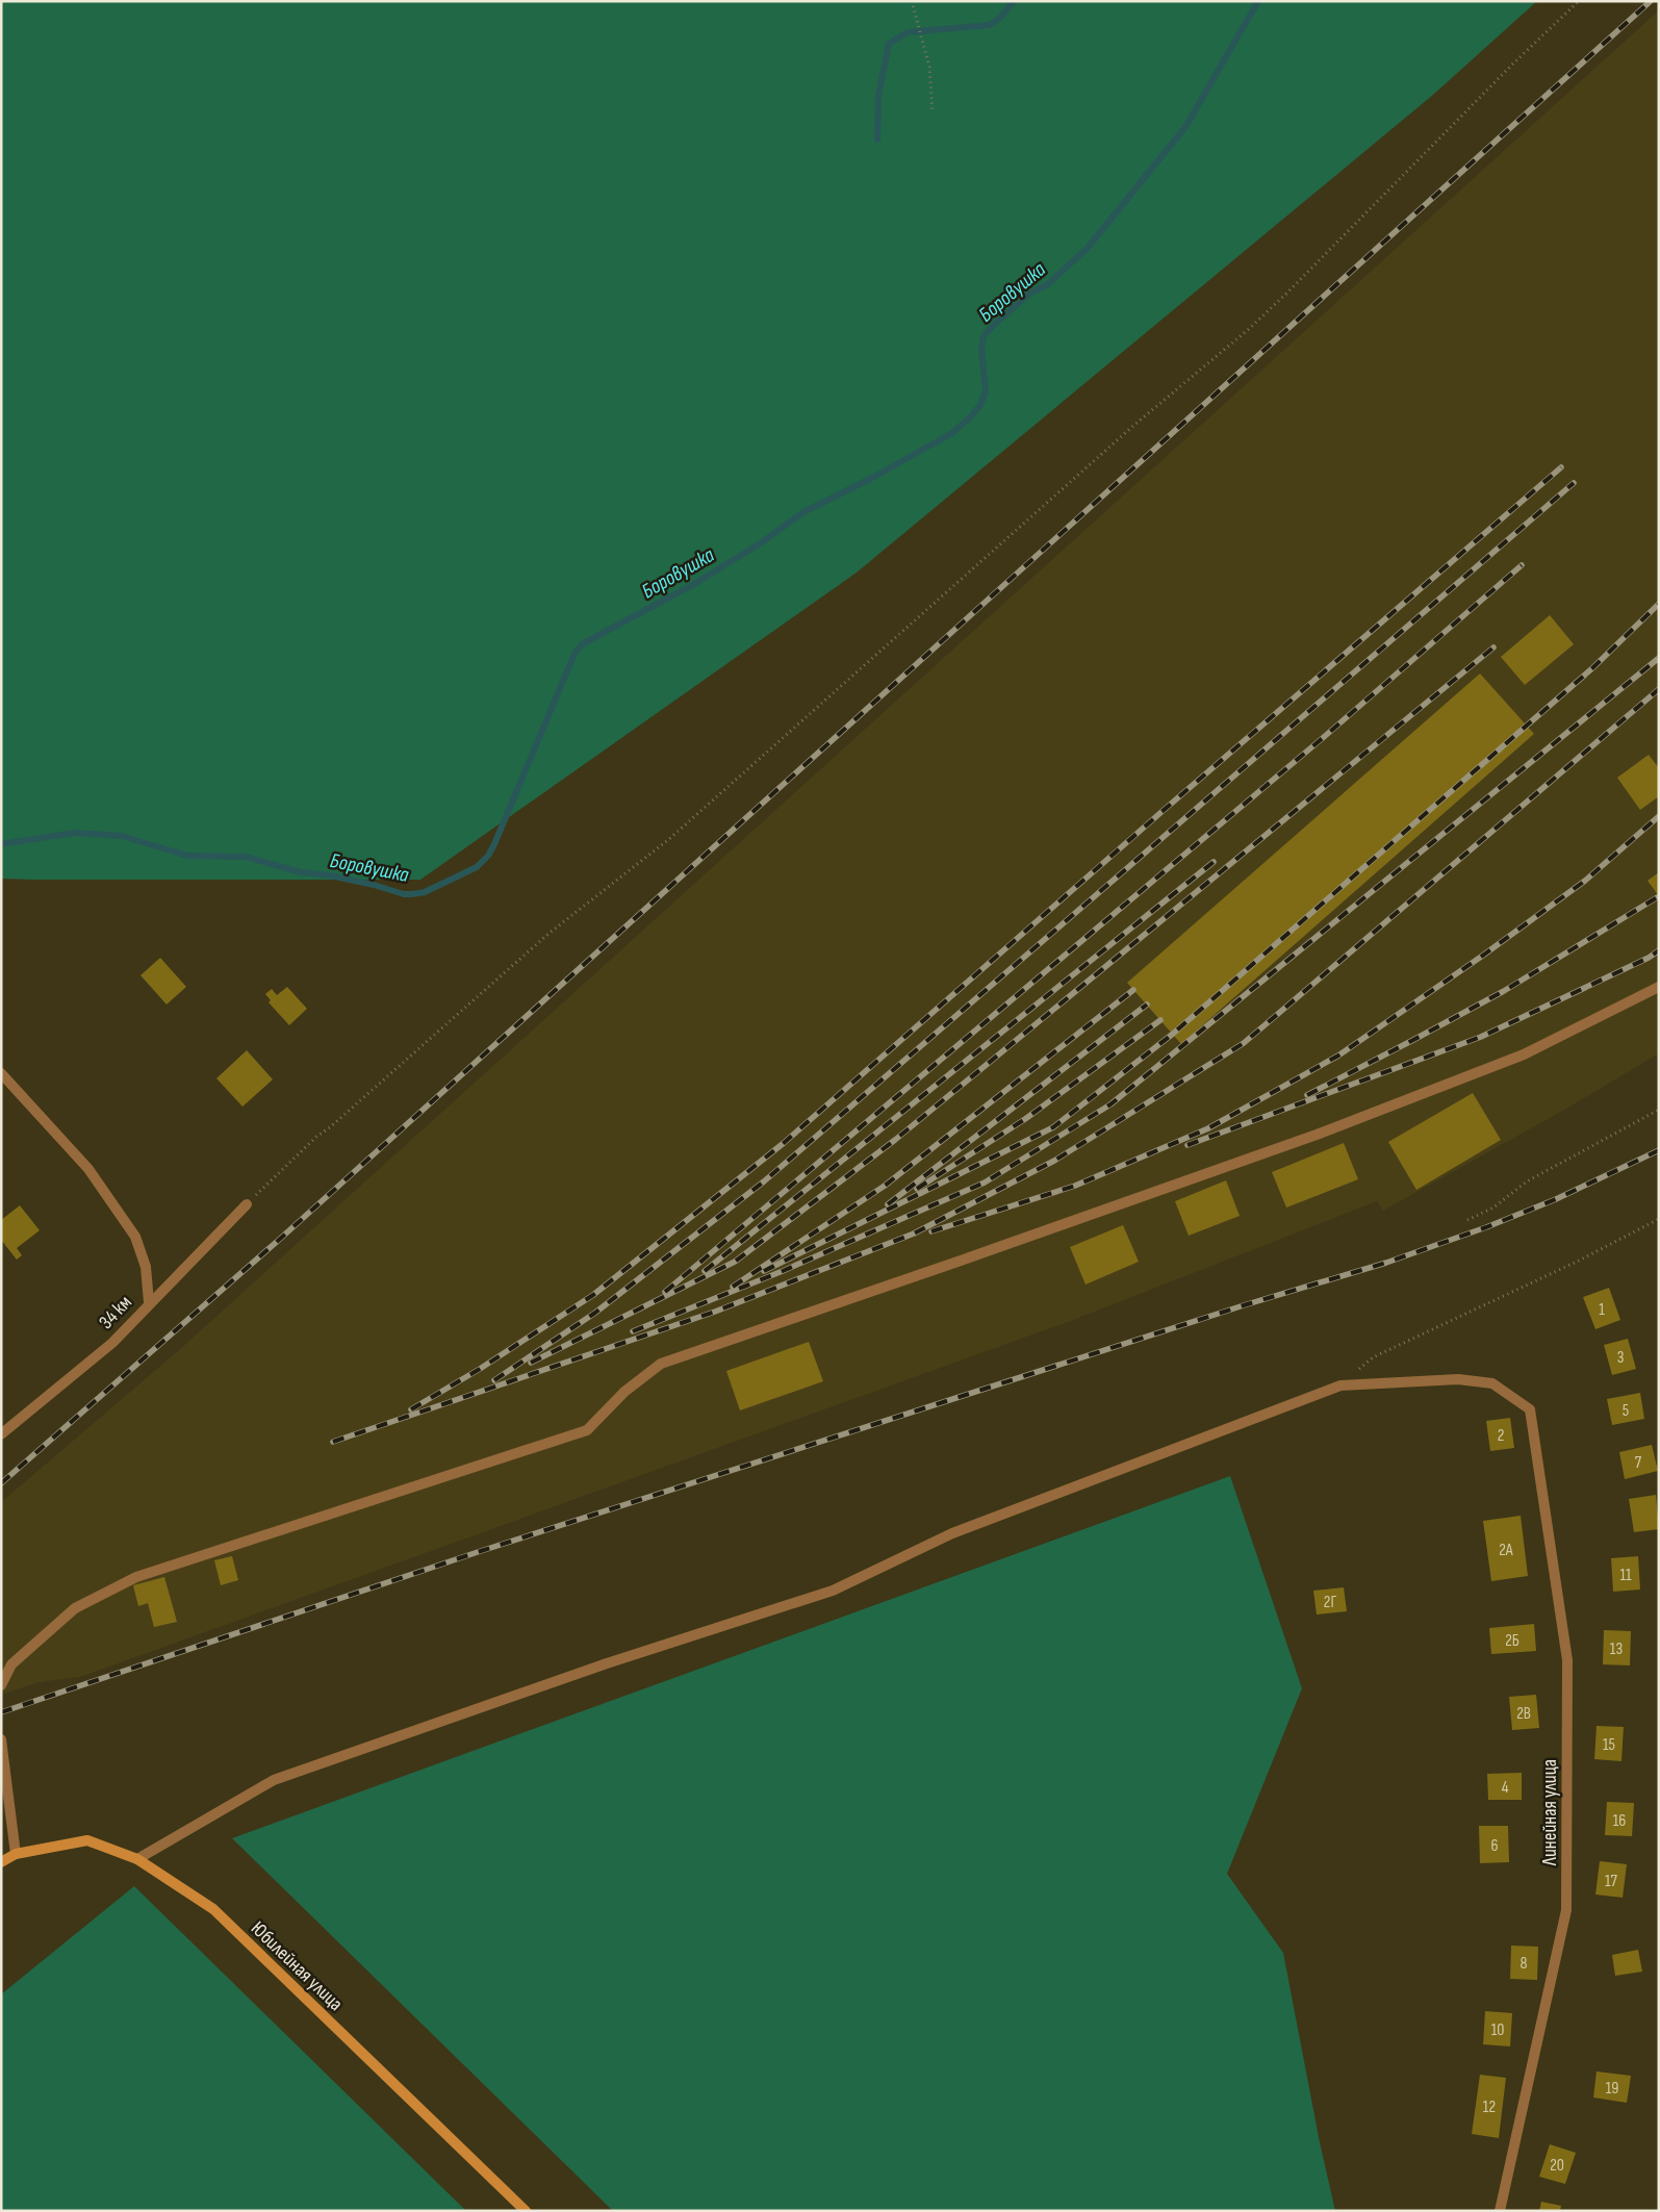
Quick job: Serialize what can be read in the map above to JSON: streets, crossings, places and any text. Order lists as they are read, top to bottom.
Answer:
{
  "streets": {
    "main road": ["Юбилейная улица"],
    "street": ["34 км", "Линейная улица"]
  },
  "water": ["Боровушка"],
  "house_numbers": [
    "1",
    "3",
    "5",
    "2",
    "7",
    "2А",
    "11",
    "2Г",
    "2Б",
    "13",
    "2В",
    "15",
    "4",
    "16",
    "6",
    "17",
    "8",
    "10",
    "19",
    "12",
    "20"
  ]
}
